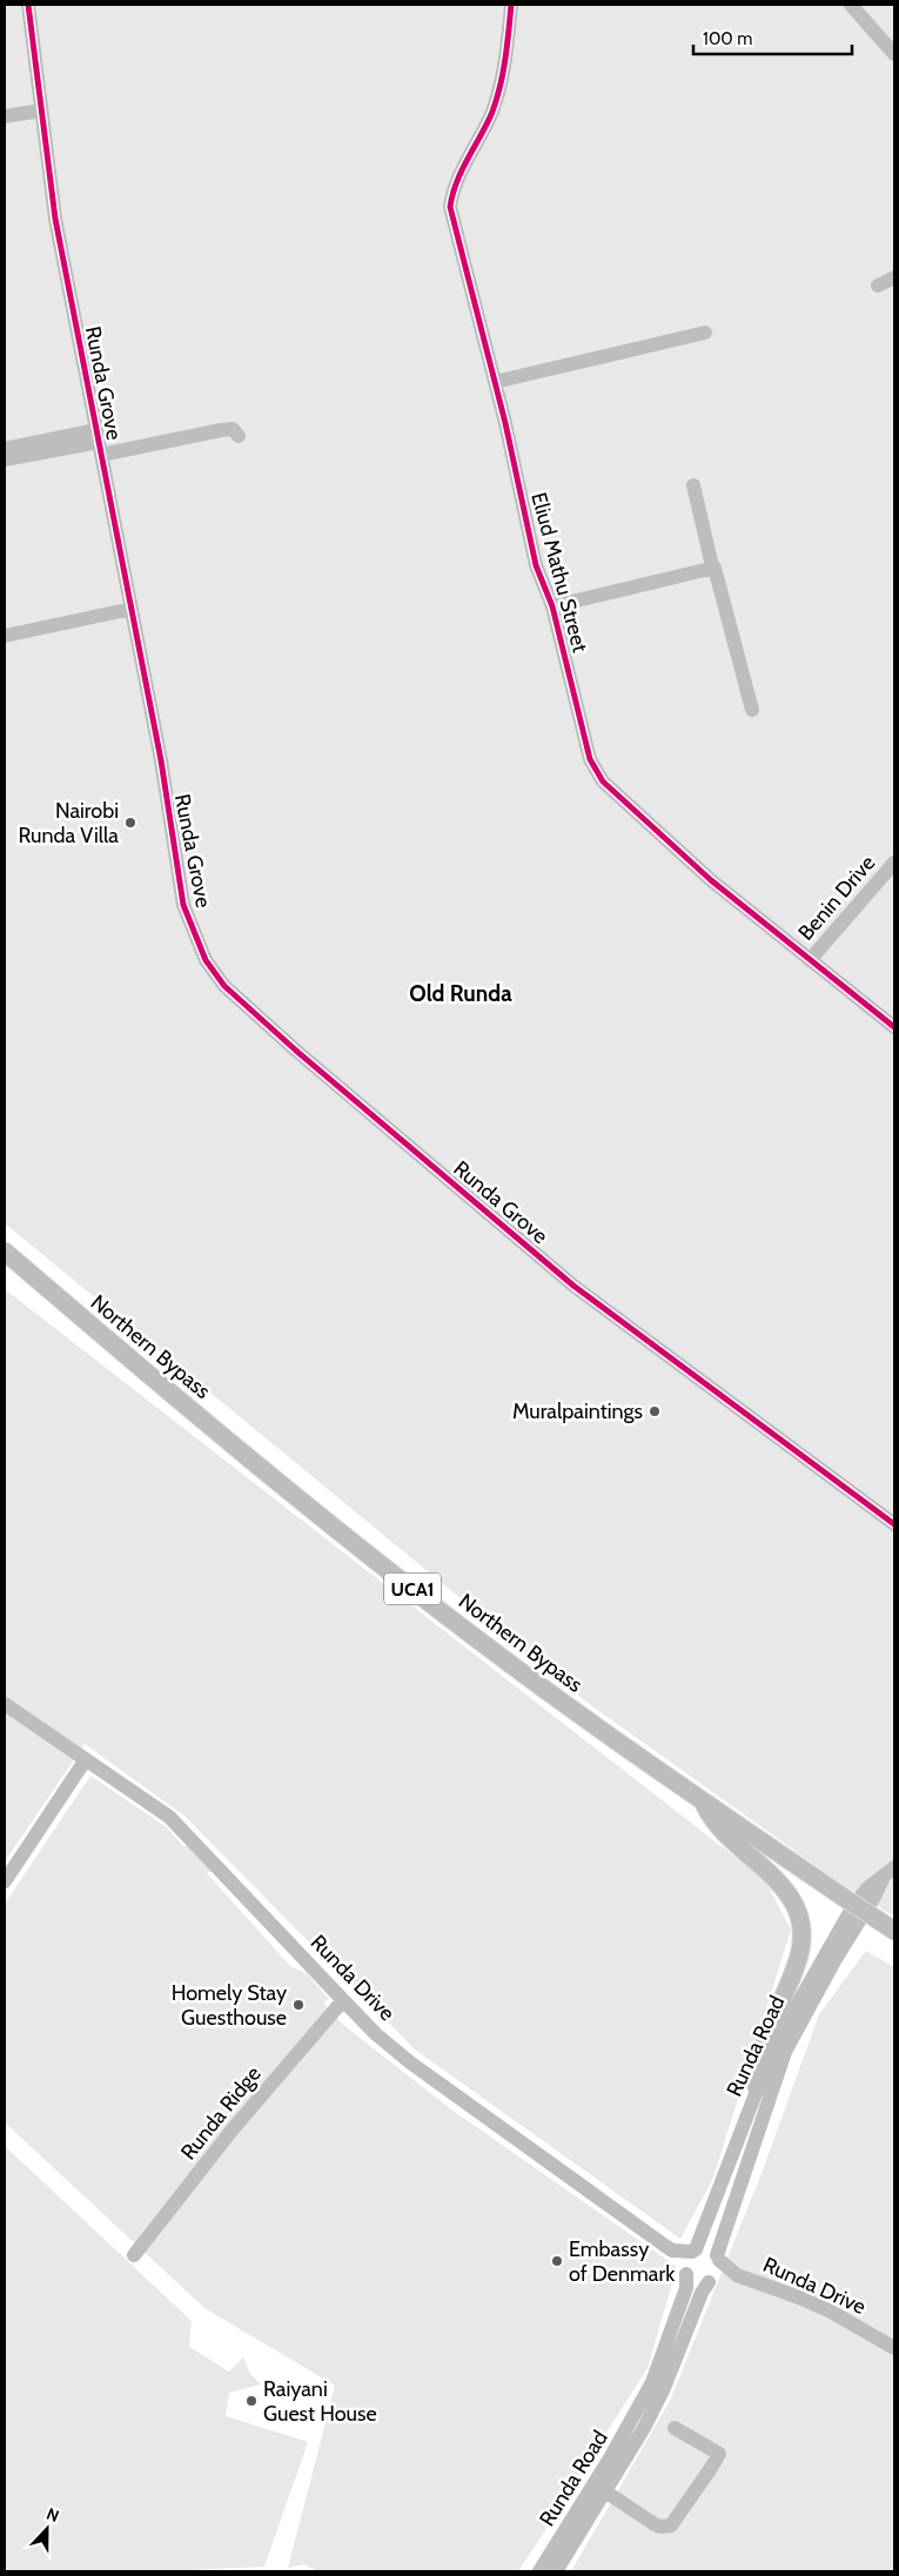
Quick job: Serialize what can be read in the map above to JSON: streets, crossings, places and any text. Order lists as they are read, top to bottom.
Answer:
{
  "streets": {
    "main road": ["Northern Bypass", "UCA1"],
    "street": [
      "Runda Grove",
      "Eliud Mathu Street",
      "Benin Drive",
      "Runda Drive",
      "Runda Road",
      "Runda Ridge"
    ]
  },
  "crossings": [
    ["Eliud Mathu Street", "Benin Drive"],
    ["Runda Drive", "Runda Road"],
    ["Runda Drive", "Runda Ridge"]
  ],
  "districts": ["Old Runda"],
  "places": [
    "Nairobi Runda Villa",
    "Muralpaintings",
    "Homely Stay Guesthouse",
    "Embassy of Denmark",
    "Raiyani Guest House"
  ],
  "scale_bar": "100 m",
  "north": "top"
}
